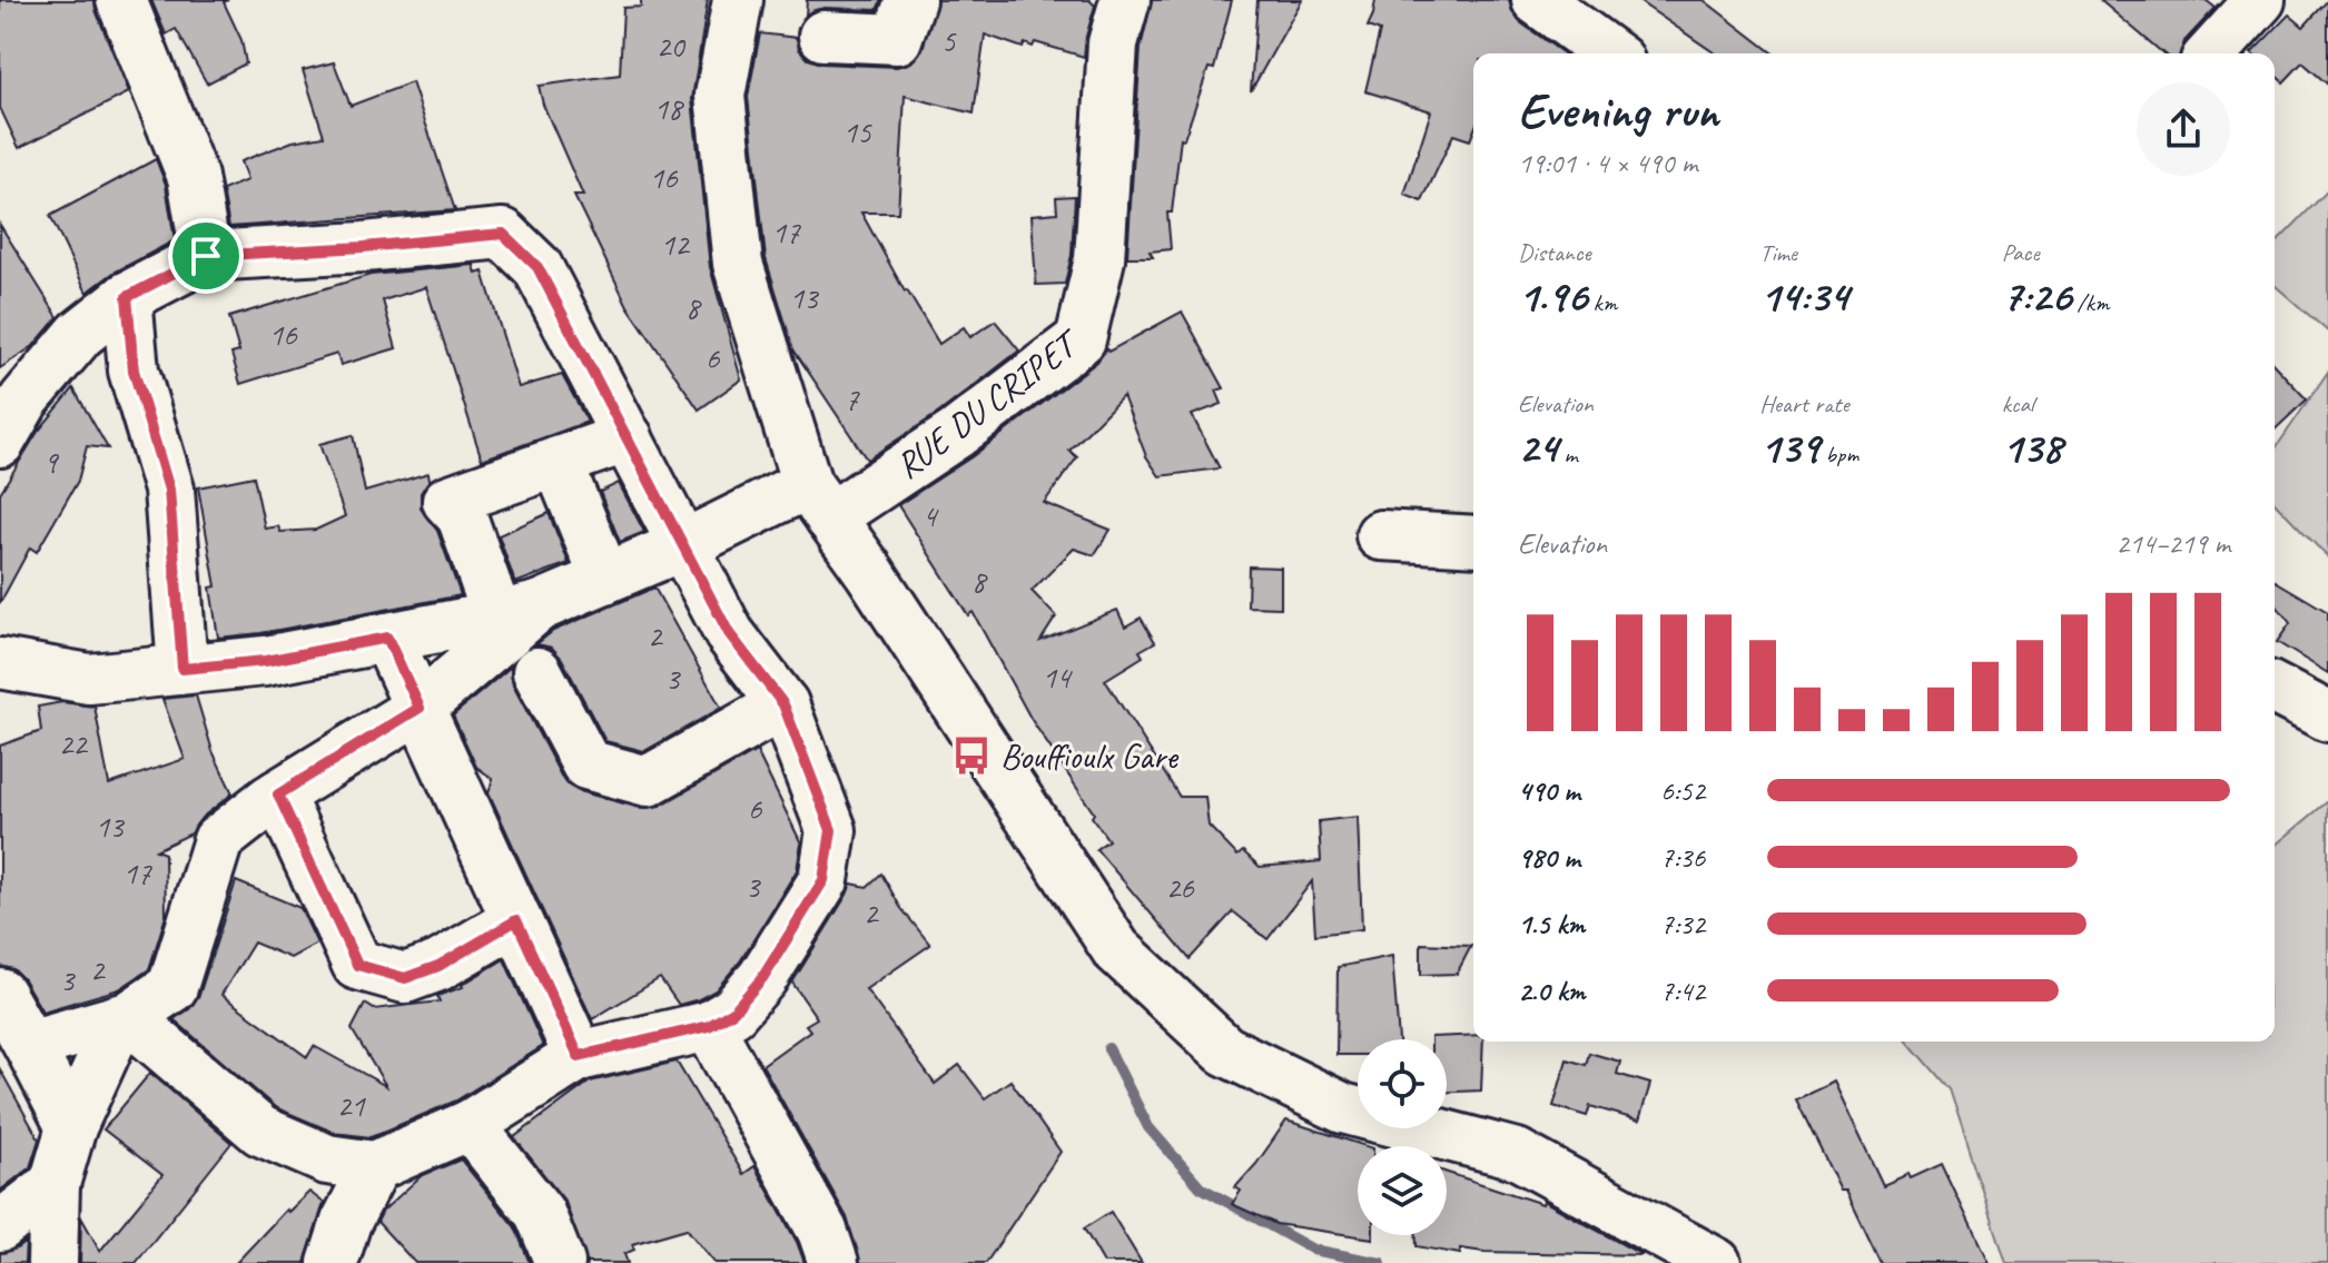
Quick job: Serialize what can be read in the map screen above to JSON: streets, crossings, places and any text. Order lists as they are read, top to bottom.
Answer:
{
  "streets": {
    "street": ["RUE DU CRIPET"]
  },
  "places": {
    "bus stop": ["Bouffioulx Gare"]
  },
  "house_numbers": [
    "5",
    "20",
    "18",
    "15",
    "16",
    "17",
    "12",
    "13",
    "8",
    "16",
    "6",
    "7",
    "9",
    "4",
    "8",
    "2",
    "14",
    "3",
    "22",
    "6",
    "13",
    "17",
    "3",
    "26",
    "2",
    "2",
    "3",
    "21"
  ],
  "page": {
    "heading": ["Evening run", "19:01 · 4 × 490 m"],
    "stats": [
      ["Distance", "1.96 km"],
      ["Time", "14:34"],
      ["Pace", "7:26 /km"],
      ["Elevation", "24 m"],
      ["Heart rate", "139 bpm"],
      ["kcal", "138"]
    ],
    "chart": ["Elevation", "214–219 m"],
    "list": [
      {
        "name": "490 m",
        "note": "6:52"
      },
      {
        "name": "980 m",
        "note": "7:36"
      },
      {
        "name": "1.5 km",
        "note": "7:32"
      },
      {
        "name": "2.0 km",
        "note": "7:42"
      }
    ]
  }
}
